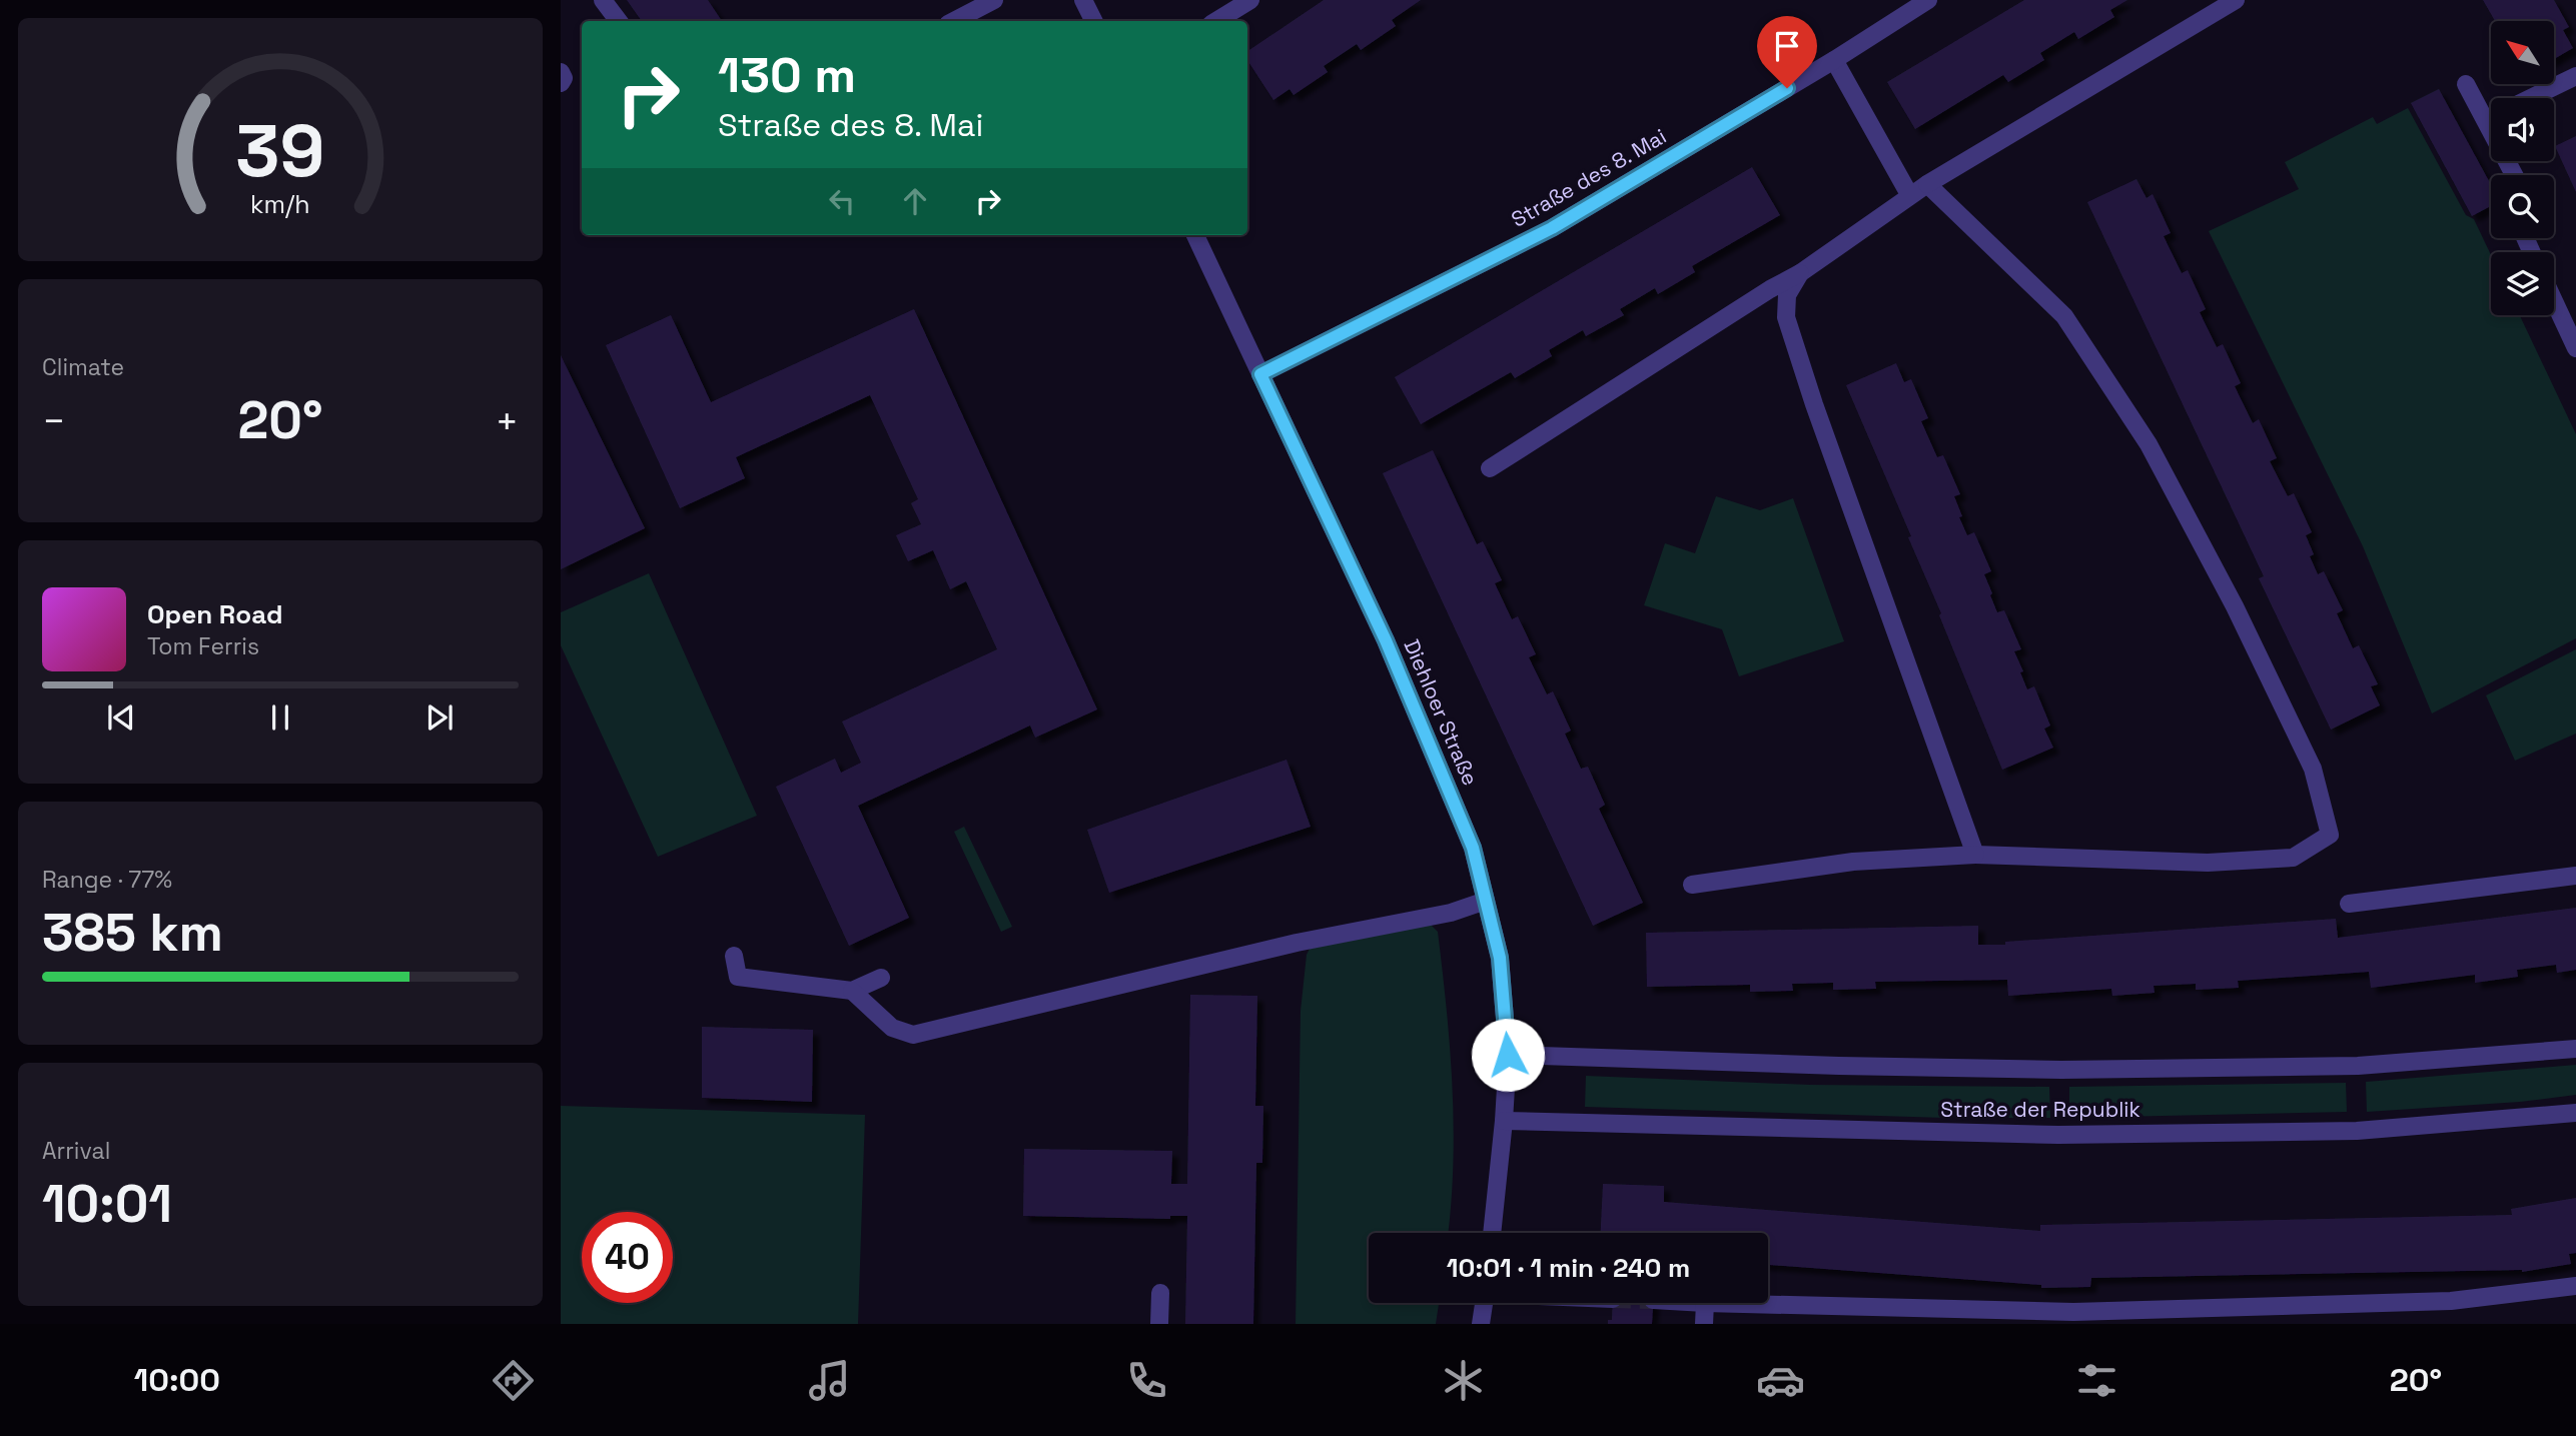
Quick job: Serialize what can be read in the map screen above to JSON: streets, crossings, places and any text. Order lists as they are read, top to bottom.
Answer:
{
  "streets": {
    "street": ["Straße des 8. Mai", "Diehloer Straße", "Straße der Republik"]
  },
  "crossings": [
    ["Straße des 8. Mai", "Diehloer Straße"],
    ["Diehloer Straße", "Straße der Republik"]
  ],
  "north": "top left",
  "page": {
    "turn": ["130 m", "Straße des 8. Mai"],
    "tile": [
      "Climate",
      ["Range · 77%", "385 km"],
      ["Arrival", "10:01"]
    ],
    "heat": ["−", "20°", "+"],
    "song": ["Open Road", "Tom Ferris"],
    "limit": "40",
    "trip": "10:01 · 1 min · 240 m",
    "tabs": ["10:00", "20°"],
    "gauge": ["39", "km/h"]
  }
}
